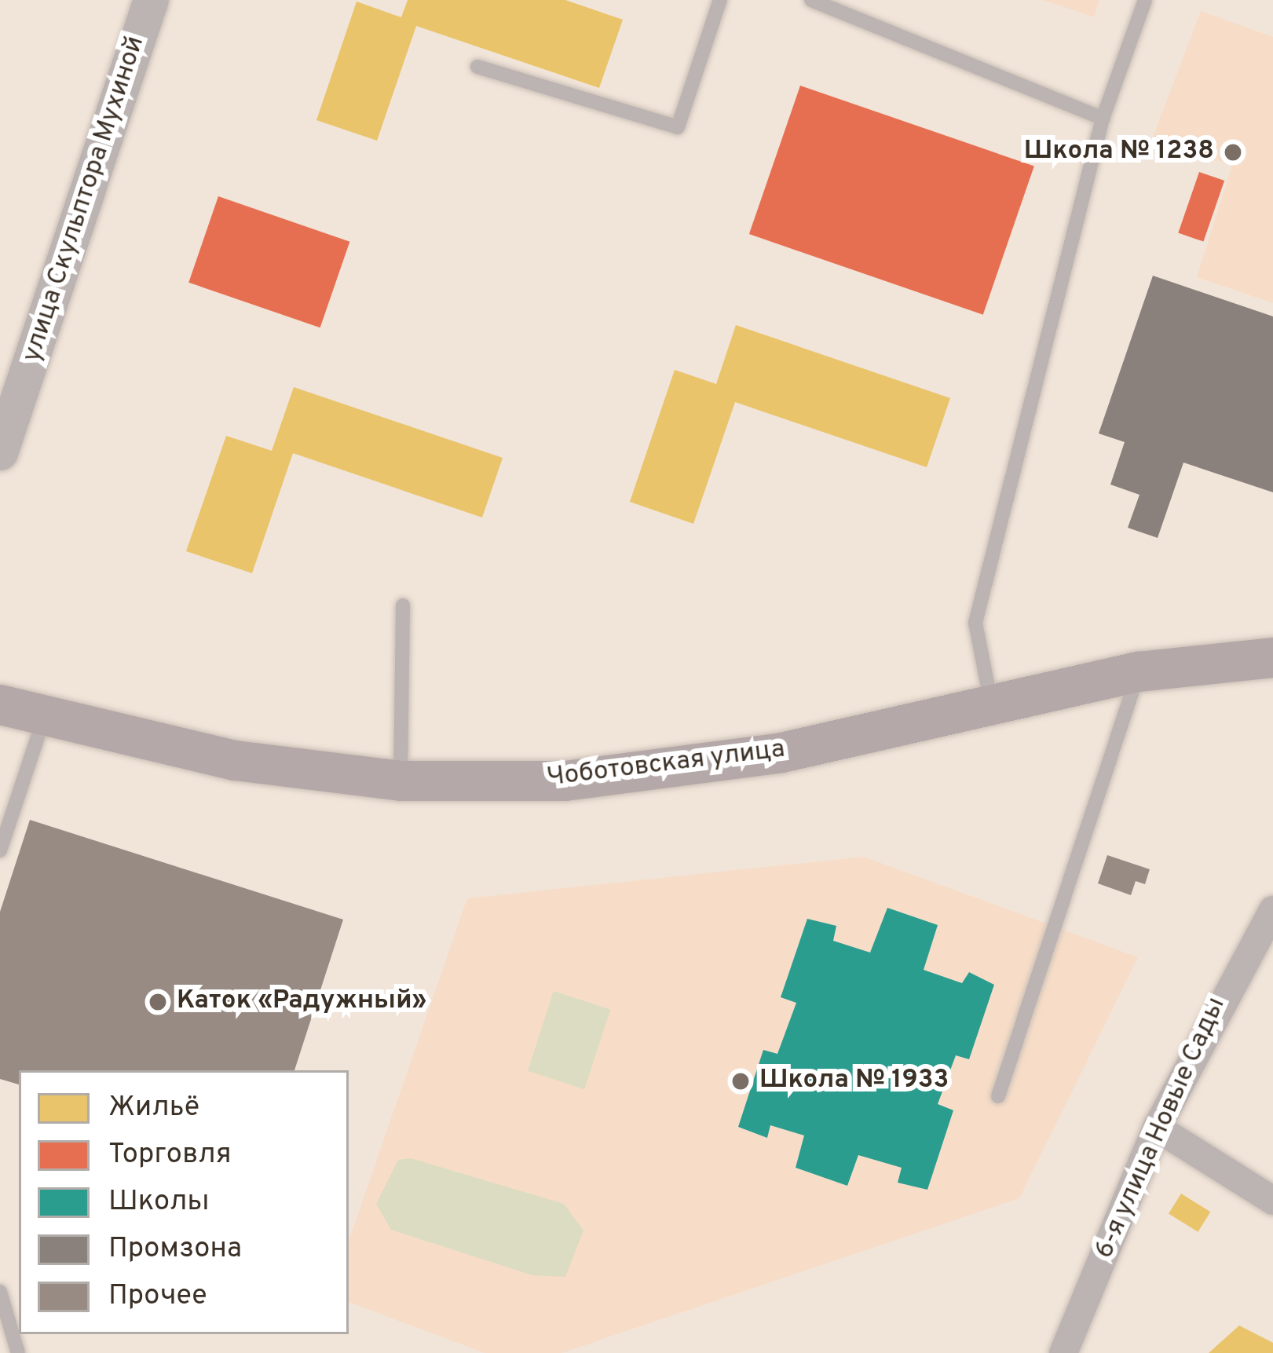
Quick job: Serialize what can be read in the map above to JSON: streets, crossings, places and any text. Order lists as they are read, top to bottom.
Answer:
{
  "streets": {
    "main road": ["Чоботовская улица"],
    "street": ["улица Скульптора Мухиной", "6-я улица Новые Сады"]
  },
  "places": ["Школа № 1238", "Каток «Радужный»", "Школа № 1933"],
  "legend": [
    "Жильё",
    "Торговля",
    "Школы",
    "Промзона",
    "Прочее"
  ]
}
